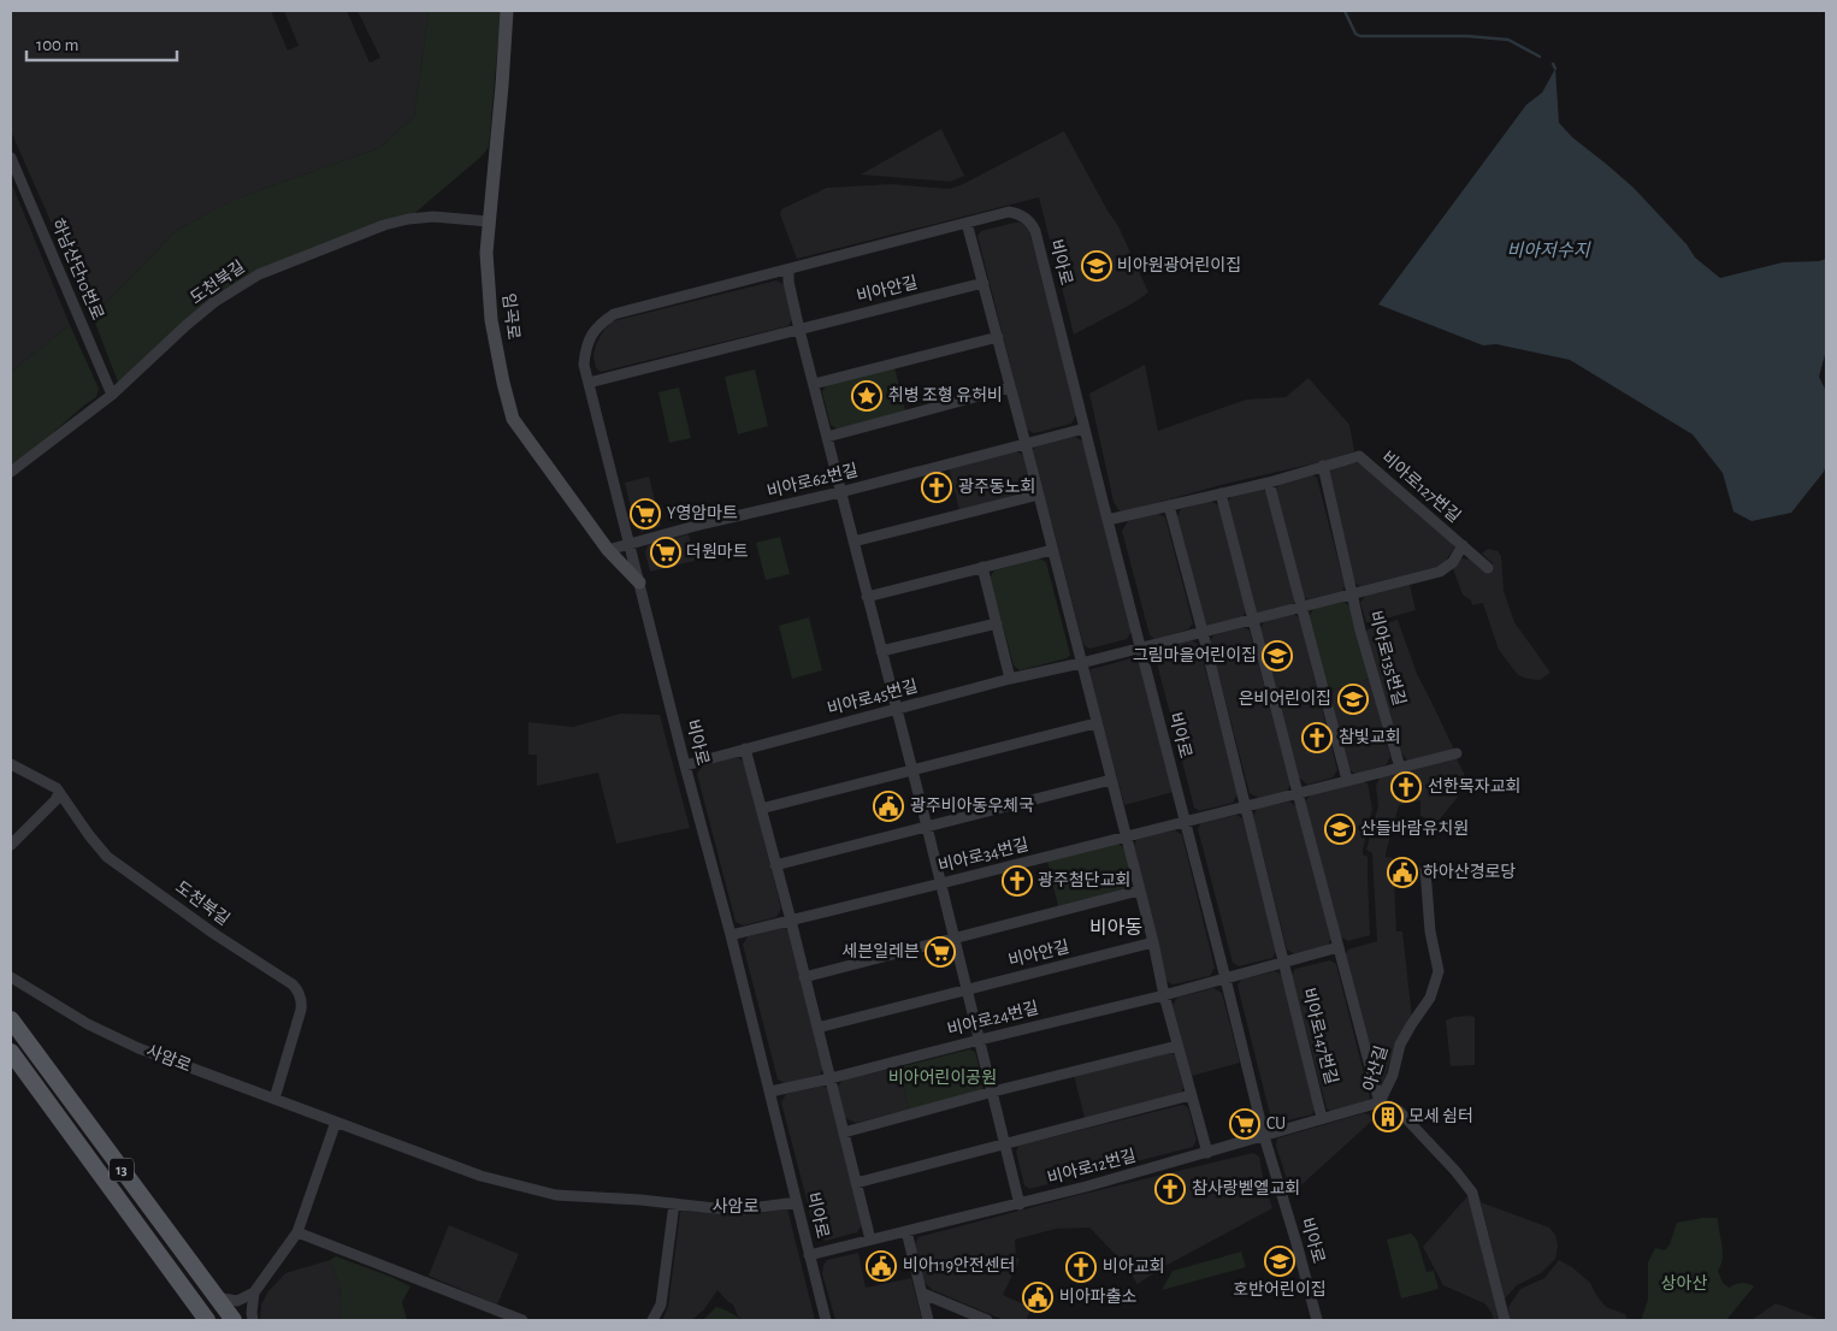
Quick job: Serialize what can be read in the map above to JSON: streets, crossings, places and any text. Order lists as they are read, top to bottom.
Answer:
{
  "streets": {
    "main road": ["임곡로", "13"],
    "street": [
      "비아로",
      "하남산단10번로",
      "도천북길",
      "비아안길",
      "비아로62번길",
      "비아로127번길",
      "비아로135번길",
      "비아로45번길",
      "비아로34번길",
      "비아로24번길",
      "비아로147번길",
      "사암로",
      "아산길",
      "비아로12번길"
    ]
  },
  "crossings": [
    ["비아로", "임곡로"],
    ["비아로", "비아로62번길"],
    ["비아로", "비아로127번길"],
    ["비아로", "비아로135번길"],
    ["비아로", "비아로45번길"],
    ["비아로", "비아로34번길"],
    ["비아로", "비아로24번길"],
    ["비아로", "사암로"],
    ["비아로", "비아로12번길"],
    ["하남산단10번로", "도천북길"],
    ["도천북길", "임곡로"],
    ["도천북길", "사암로"],
    ["임곡로", "비아로62번길"],
    ["비아로127번길", "비아로135번길"],
    ["비아로135번길", "비아로45번길"],
    ["비아로147번길", "비아로12번길"],
    ["아산길", "비아로12번길"]
  ],
  "districts": ["비아동"],
  "water": ["비아저수지"],
  "parks": ["비아어린이공원", "상아산"],
  "places": {
    "school or university": [
      "비아원광어린이집",
      "그림마을어린이집",
      "은비어린이집",
      "산들바람유치원",
      "호반어린이집"
    ],
    "place": ["취병 조형 유허비"],
    "church": [
      "광주동노회",
      "참빛교회",
      "선한목자교회",
      "광주첨단교회",
      "참사랑벧엘교회",
      "비아교회"
    ],
    "supermarket": [
      "Y영암마트",
      "더원마트",
      "세븐일레븐",
      "CU"
    ],
    "public building": [
      "광주비아동우체국",
      "하아산경로당",
      "비아119안전센터",
      "비아파출소"
    ],
    "building": ["모세 쉼터"]
  },
  "scale_bar": "100 m"
}
